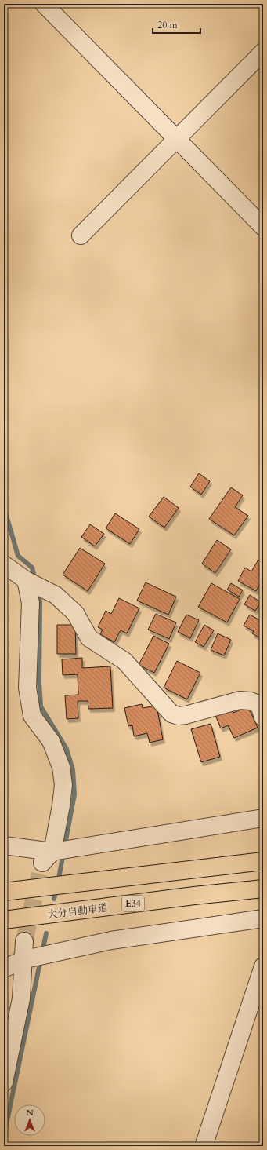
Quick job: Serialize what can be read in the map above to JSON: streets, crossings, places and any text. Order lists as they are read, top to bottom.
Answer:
{
  "streets": {
    "highway": ["E34", "大分自動車道"]
  },
  "scale_bar": "20 m",
  "north": "top"
}
